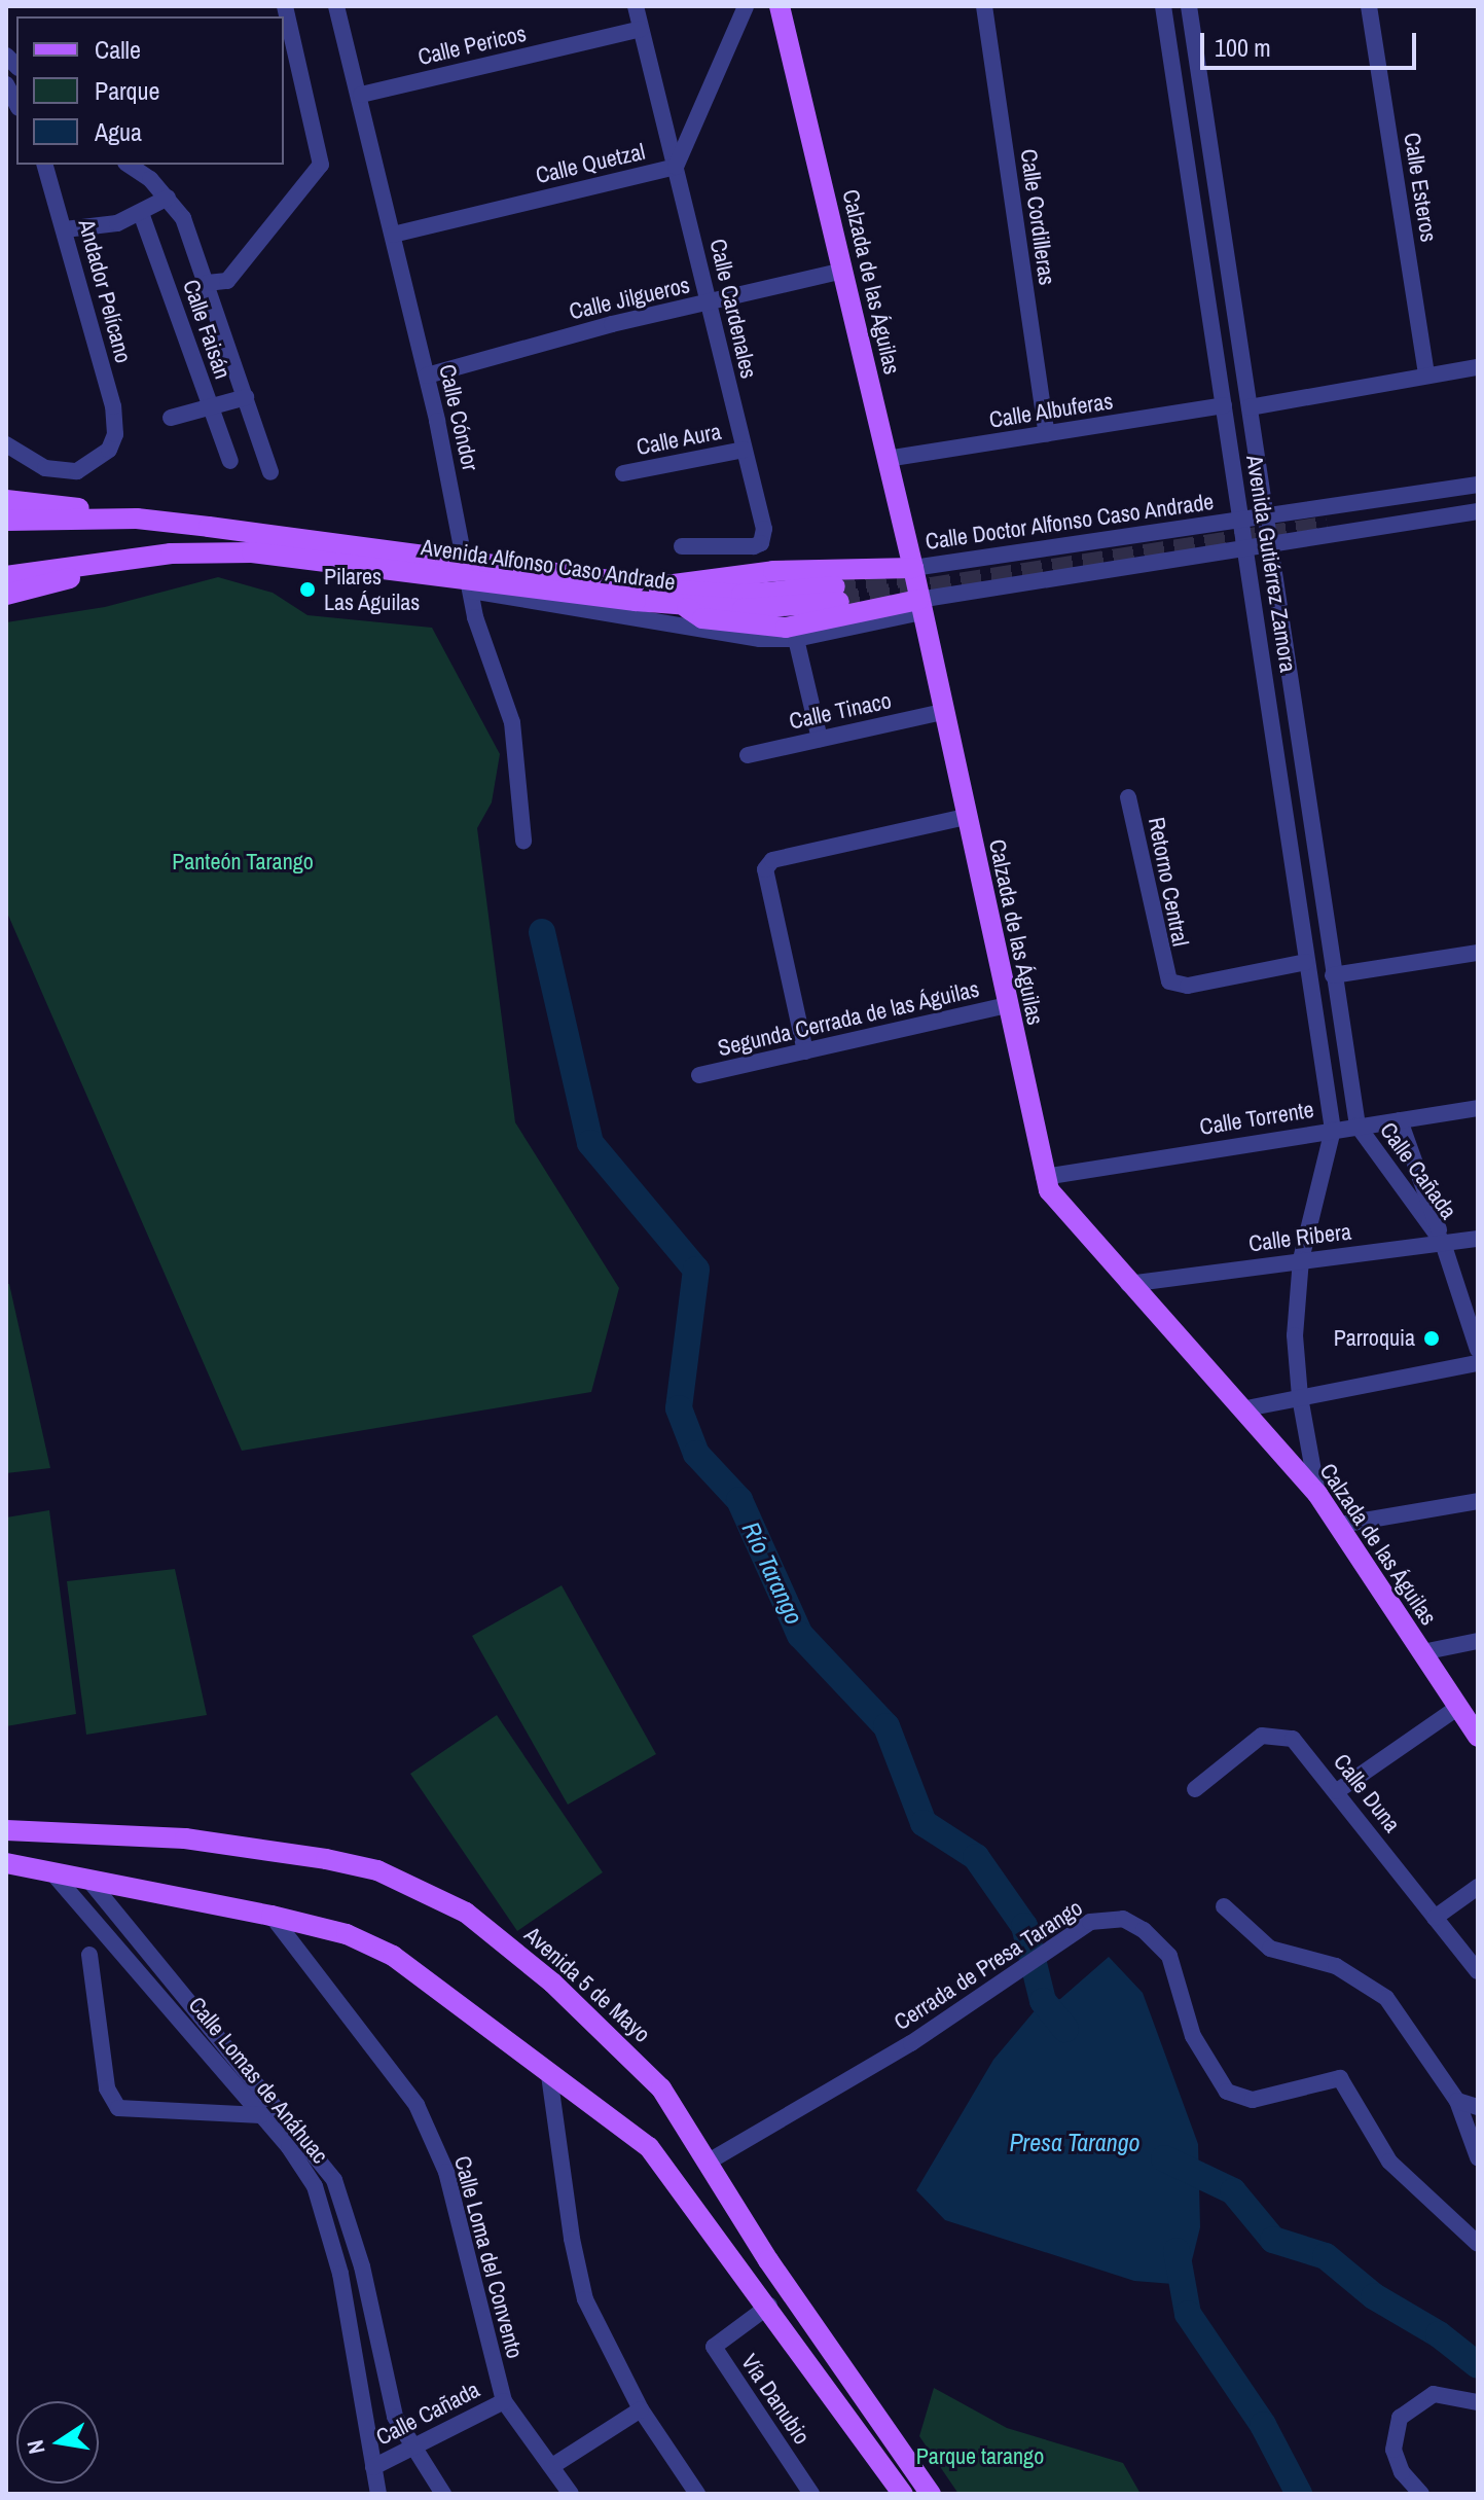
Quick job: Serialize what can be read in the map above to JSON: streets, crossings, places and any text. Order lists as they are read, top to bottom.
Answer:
{
  "streets": {
    "main road": ["Calzada de las Águilas", "Avenida Alfonso Caso Andrade", "Avenida 5 de Mayo"],
    "street": [
      "Calle Pericos",
      "Calle Quetzal",
      "Calle Esteros",
      "Calle Cordilleras",
      "Andador Pelícano",
      "Calle Jilgueros",
      "Calle Cardenales",
      "Calle Faisán",
      "Calle Albuferas",
      "Calle Cóndor",
      "Calle Aura",
      "Calle Doctor Alfonso Caso Andrade",
      "Avenida Gutiérrez Zamora",
      "Calle Tinaco",
      "Retorno Central",
      "Segunda Cerrada de las Águilas",
      "Calle Torrente",
      "Calle Cañada",
      "Calle Ribera",
      "Calle Duna",
      "Cerrada de Presa Tarango",
      "Calle Lomas de Anáhuac",
      "Calle Loma del Convento",
      "Vía Danubio"
    ]
  },
  "crossings": [
    ["Calle Pericos", "Calle Cardenales"],
    ["Calle Pericos", "Calle Cóndor"],
    ["Calle Quetzal", "Calle Cardenales"],
    ["Calle Quetzal", "Calle Cóndor"],
    ["Calle Cordilleras", "Calle Albuferas"],
    ["Calzada de las Águilas", "Calle Jilgueros"],
    ["Calzada de las Águilas", "Calle Albuferas"],
    ["Calzada de las Águilas", "Calle Doctor Alfonso Caso Andrade"],
    ["Calzada de las Águilas", "Avenida Alfonso Caso Andrade"],
    ["Calzada de las Águilas", "Calle Tinaco"],
    ["Calzada de las Águilas", "Segunda Cerrada de las Águilas"],
    ["Calzada de las Águilas", "Calle Torrente"],
    ["Calzada de las Águilas", "Calle Ribera"],
    ["Calle Jilgueros", "Calle Cardenales"],
    ["Calle Jilgueros", "Calle Cóndor"],
    ["Calle Cardenales", "Calle Aura"],
    ["Calle Albuferas", "Avenida Gutiérrez Zamora"],
    ["Calle Cóndor", "Avenida Alfonso Caso Andrade"],
    ["Calle Doctor Alfonso Caso Andrade", "Avenida Gutiérrez Zamora"],
    ["Avenida Gutiérrez Zamora", "Retorno Central"],
    ["Avenida Gutiérrez Zamora", "Calle Torrente"],
    ["Avenida Gutiérrez Zamora", "Calle Cañada"],
    ["Calle Torrente", "Calle Cañada"],
    ["Calle Cañada", "Calle Ribera"],
    ["Calle Cañada", "Calle Lomas de Anáhuac"],
    ["Calle Cañada", "Calle Loma del Convento"],
    ["Cerrada de Presa Tarango", "Avenida 5 de Mayo"]
  ],
  "water": ["Río Tarango", "Presa Tarango"],
  "parks": ["Panteón Tarango", "Parque tarango"],
  "places": ["Pilares Las Águilas", "Parroquia"],
  "legend": ["Calle", "Parque", "Agua"],
  "scale_bar": "100 m",
  "north": "left"
}
